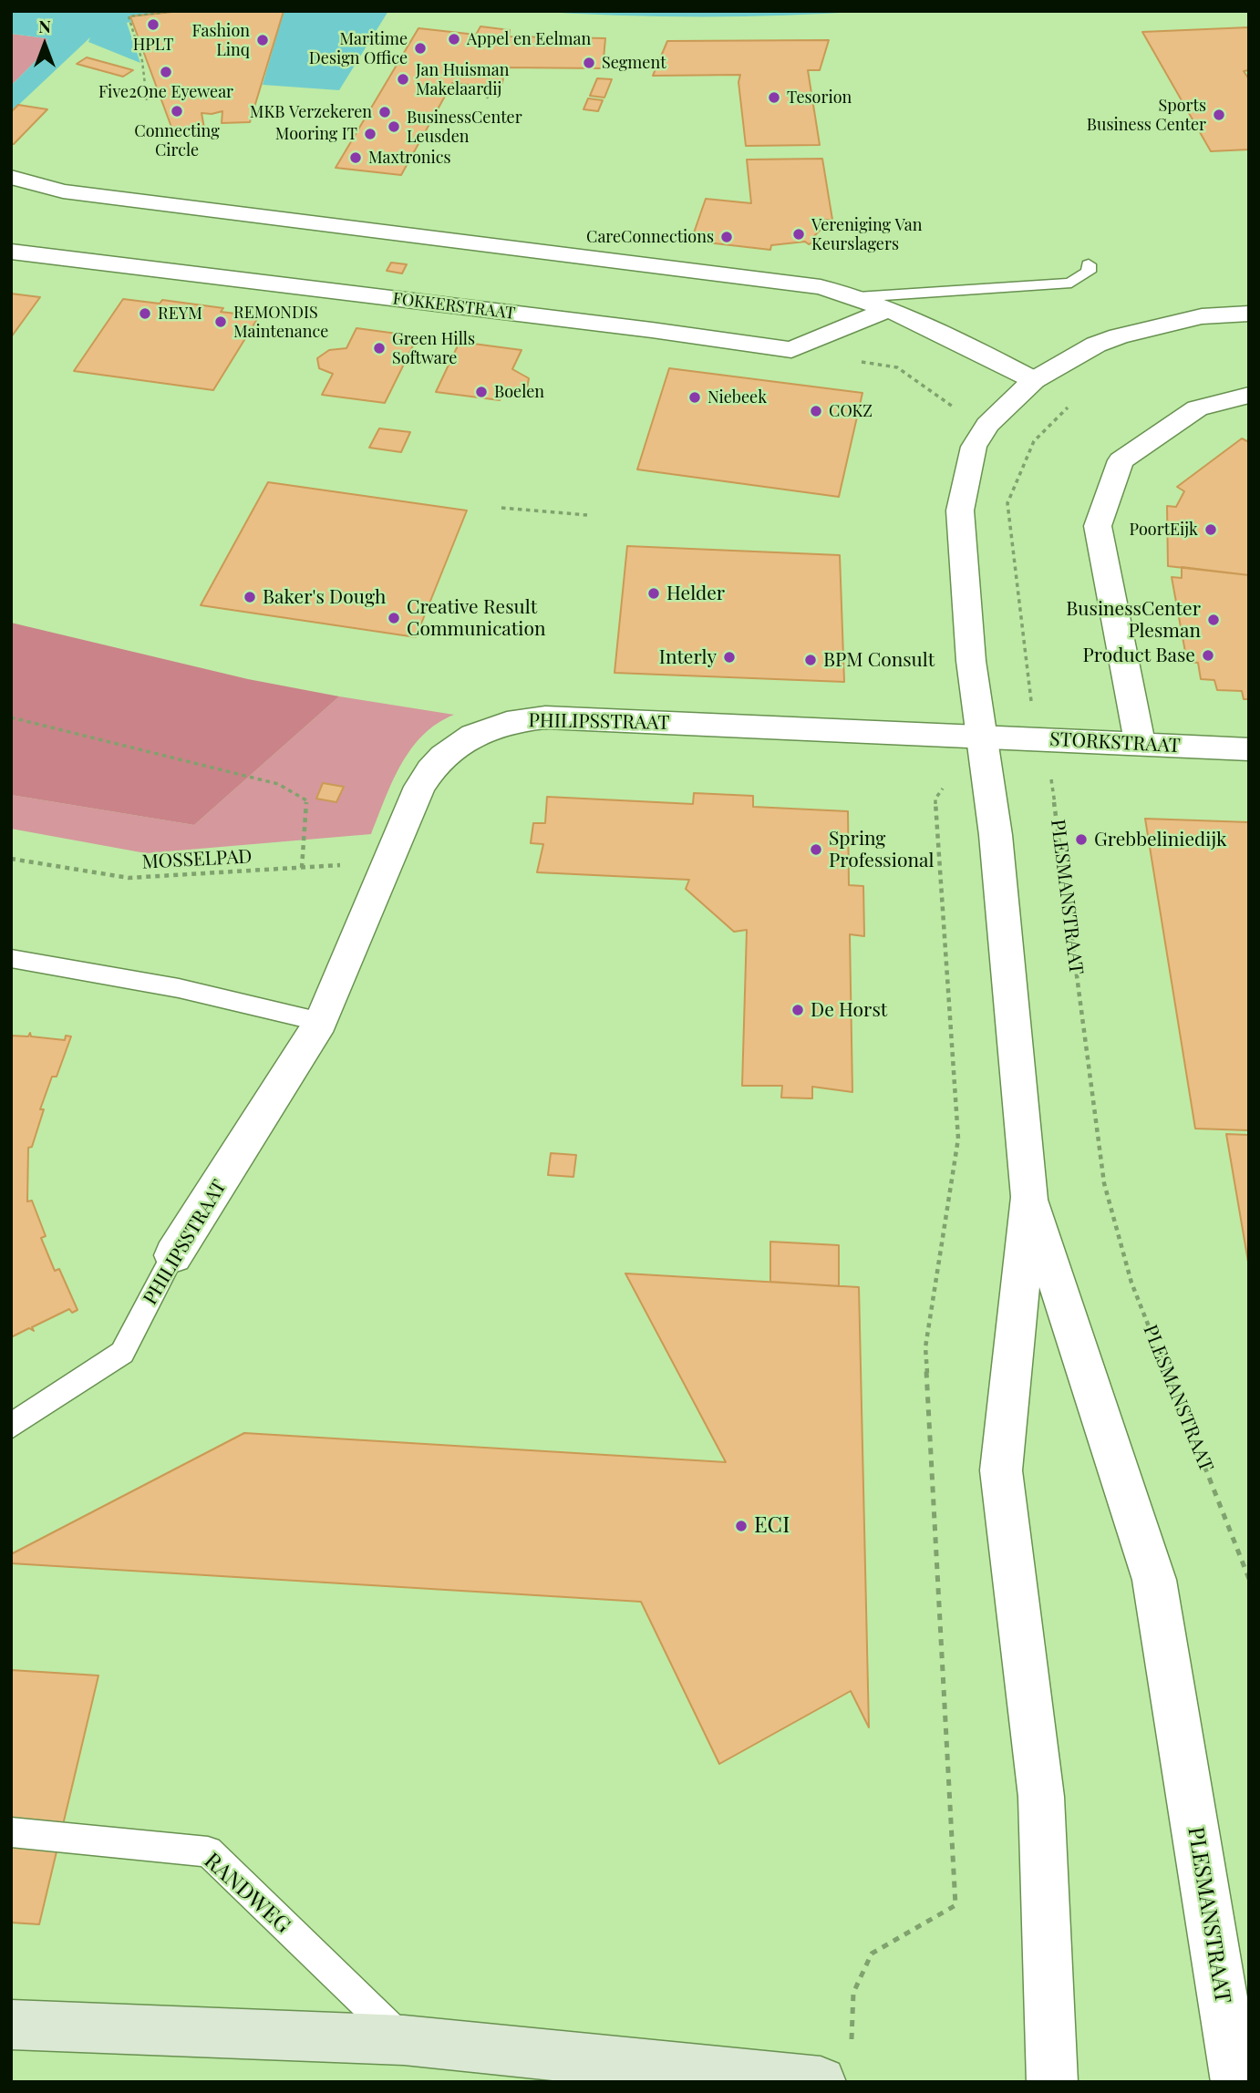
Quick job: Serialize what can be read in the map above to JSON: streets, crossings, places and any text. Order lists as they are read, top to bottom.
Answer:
{
  "streets": {
    "street": [
      "FOKKERSTRAAT",
      "PHILIPSSTRAAT",
      "STORKSTRAAT",
      "PLESMANSTRAAT"
    ],
    "lane": ["RANDWEG"],
    "path": ["MOSSELPAD"]
  },
  "crossings": [
    ["PHILIPSSTRAAT", "STORKSTRAAT"],
    ["PHILIPSSTRAAT", "MOSSELPAD"],
    ["PHILIPSSTRAAT", "PLESMANSTRAAT"],
    ["STORKSTRAAT", "PLESMANSTRAAT"]
  ],
  "places": [
    "HPLT",
    "Appel en Eelman",
    "Fashion Linq",
    "Maritime Design Office",
    "Segment",
    "Five2One Eyewear",
    "Jan Huisman Makelaardij",
    "Tesorion",
    "Connecting Circle",
    "MKB Verzekeren",
    "Sports Business Center",
    "BusinessCenter Leusden",
    "Mooring IT",
    "Maxtronics",
    "Vereniging Van Keurslagers",
    "CareConnections",
    "REYM",
    "REMONDIS Maintenance",
    "Green Hills Software",
    "Boelen",
    "Niebeek",
    "COKZ",
    "PoortEijk",
    "Helder",
    "Baker's Dough",
    "Creative Result Communication",
    "BusinessCenter Plesman",
    "Product Base",
    "Interly",
    "BPM Consult",
    "Grebbeliniedijk",
    "Spring Professional",
    "De Horst",
    "ECI"
  ],
  "north": "top"
}
